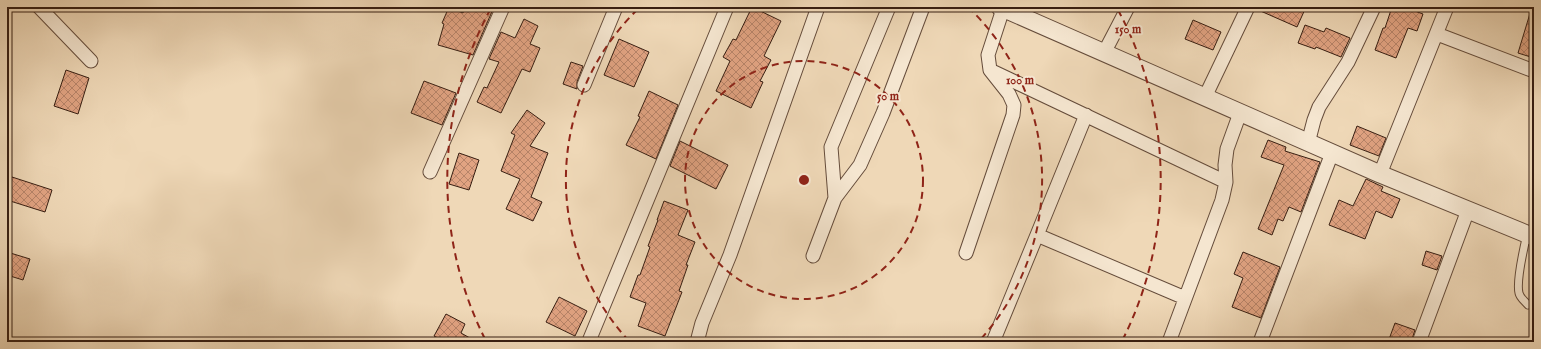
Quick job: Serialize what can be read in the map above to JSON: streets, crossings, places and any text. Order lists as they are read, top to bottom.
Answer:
{
  "rings": ["150 m", "100 m", "50 m"]
}
